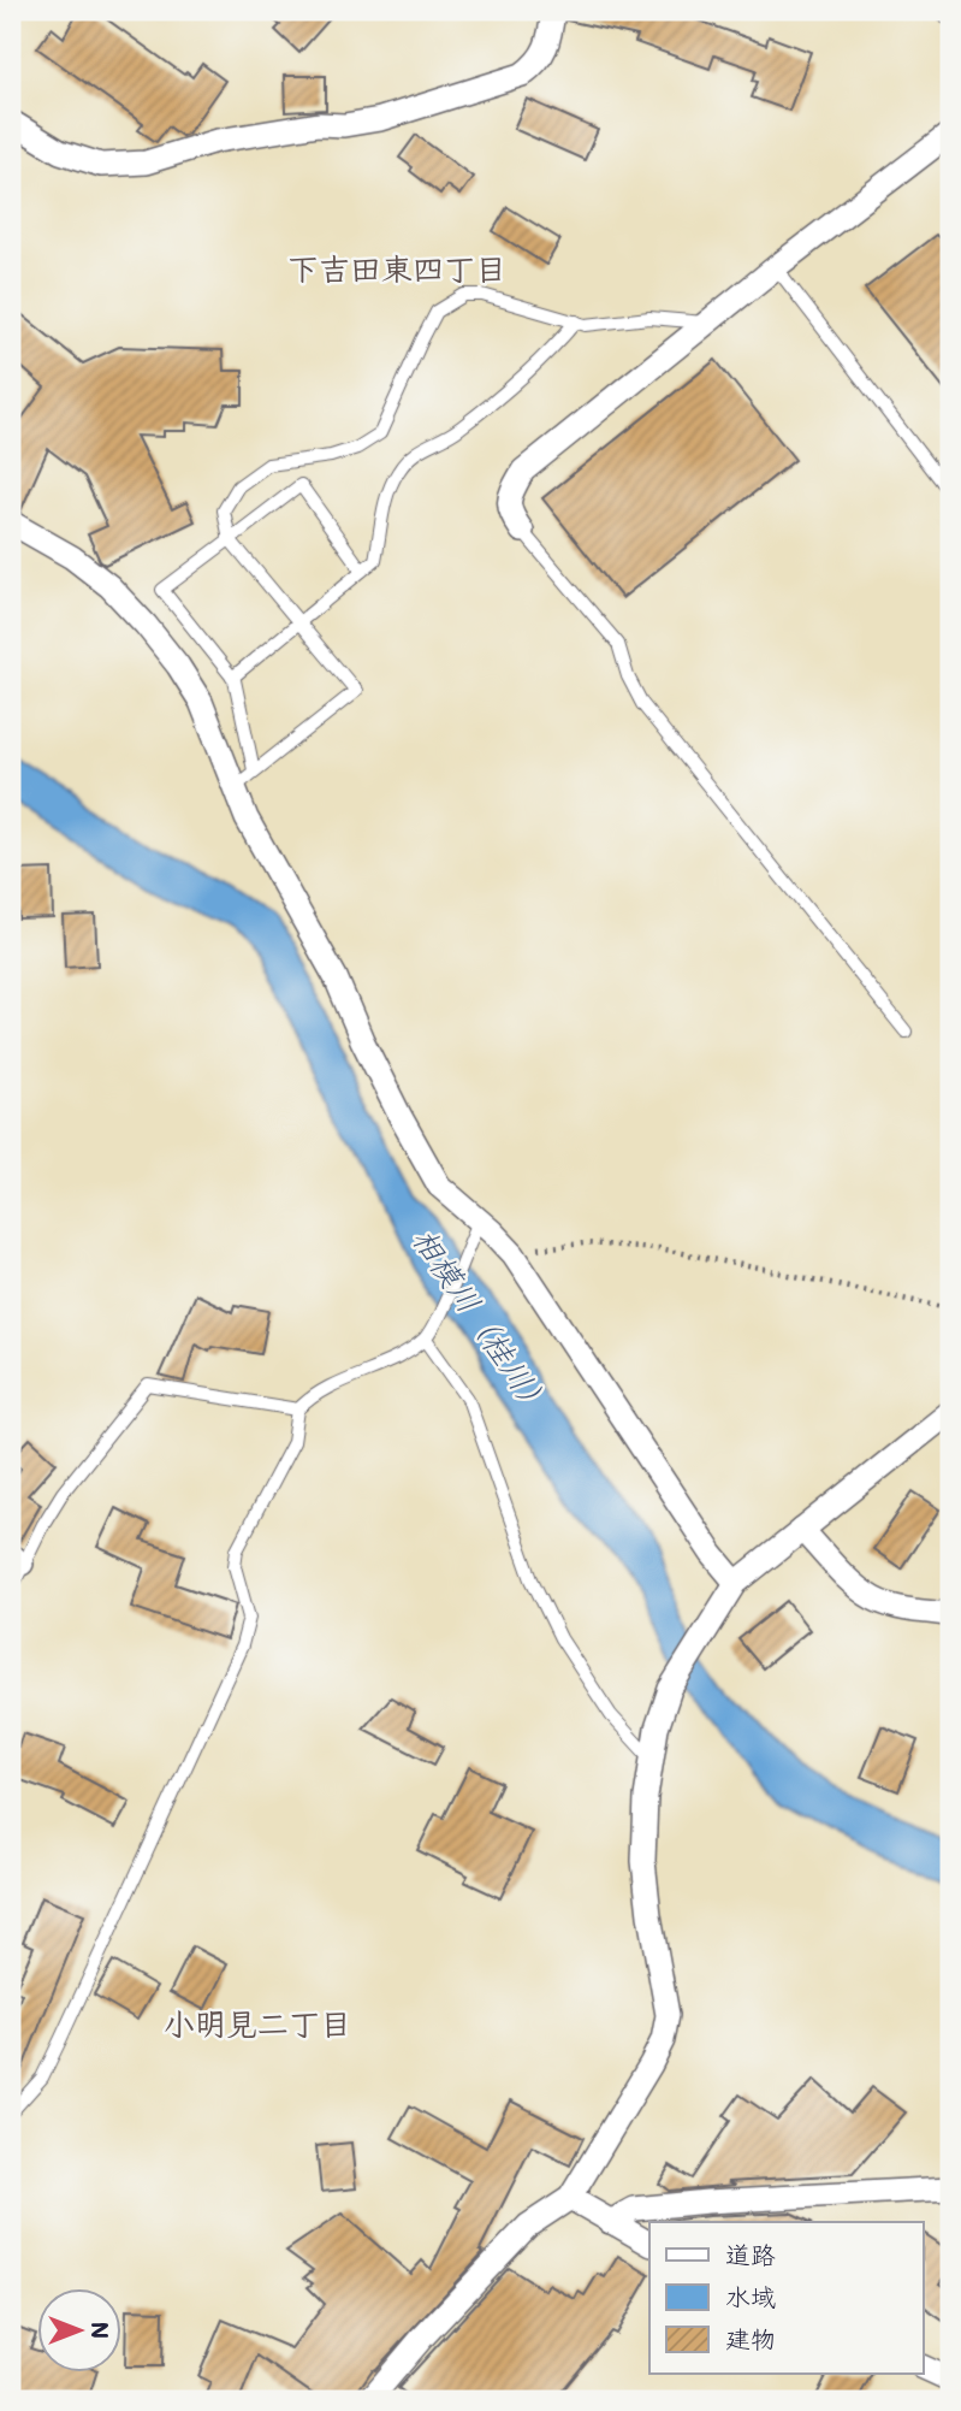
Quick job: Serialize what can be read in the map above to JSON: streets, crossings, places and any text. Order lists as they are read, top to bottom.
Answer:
{
  "districts": ["下吉田東四丁目", "小明見二丁目"],
  "water": ["相模川（桂川）"],
  "legend": ["道路", "水域", "建物"],
  "north": "right"
}
